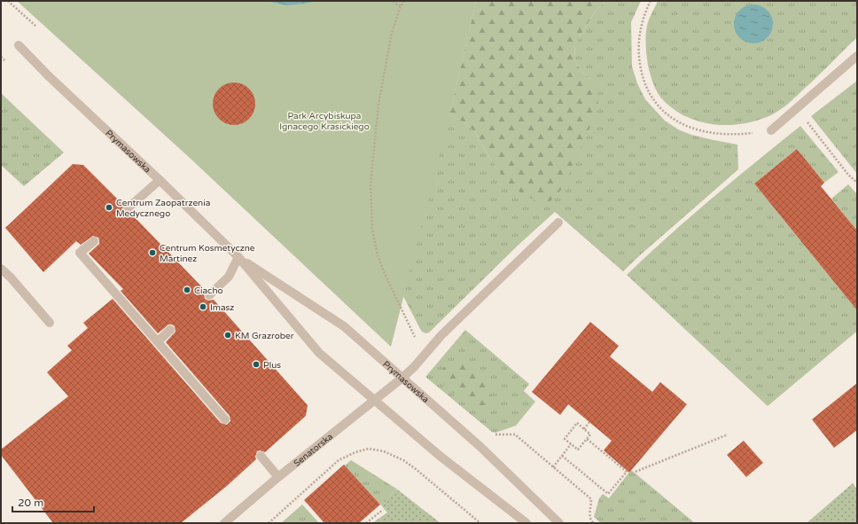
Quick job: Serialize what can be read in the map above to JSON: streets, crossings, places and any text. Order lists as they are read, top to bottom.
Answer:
{
  "streets": {
    "street": ["Prymasowska", "Senatorska"]
  },
  "crossings": [
    ["Prymasowska", "Senatorska"]
  ],
  "parks": ["Park Arcybiskupa Ignacego Krasickiego"],
  "places": [
    "Centrum Zaopatrzenia Medycznego",
    "Centrum Kosmetyczne Martinez",
    "Ciacho",
    "Imasz",
    "KM Grazrober",
    "Plus"
  ],
  "scale_bar": "20 m"
}
